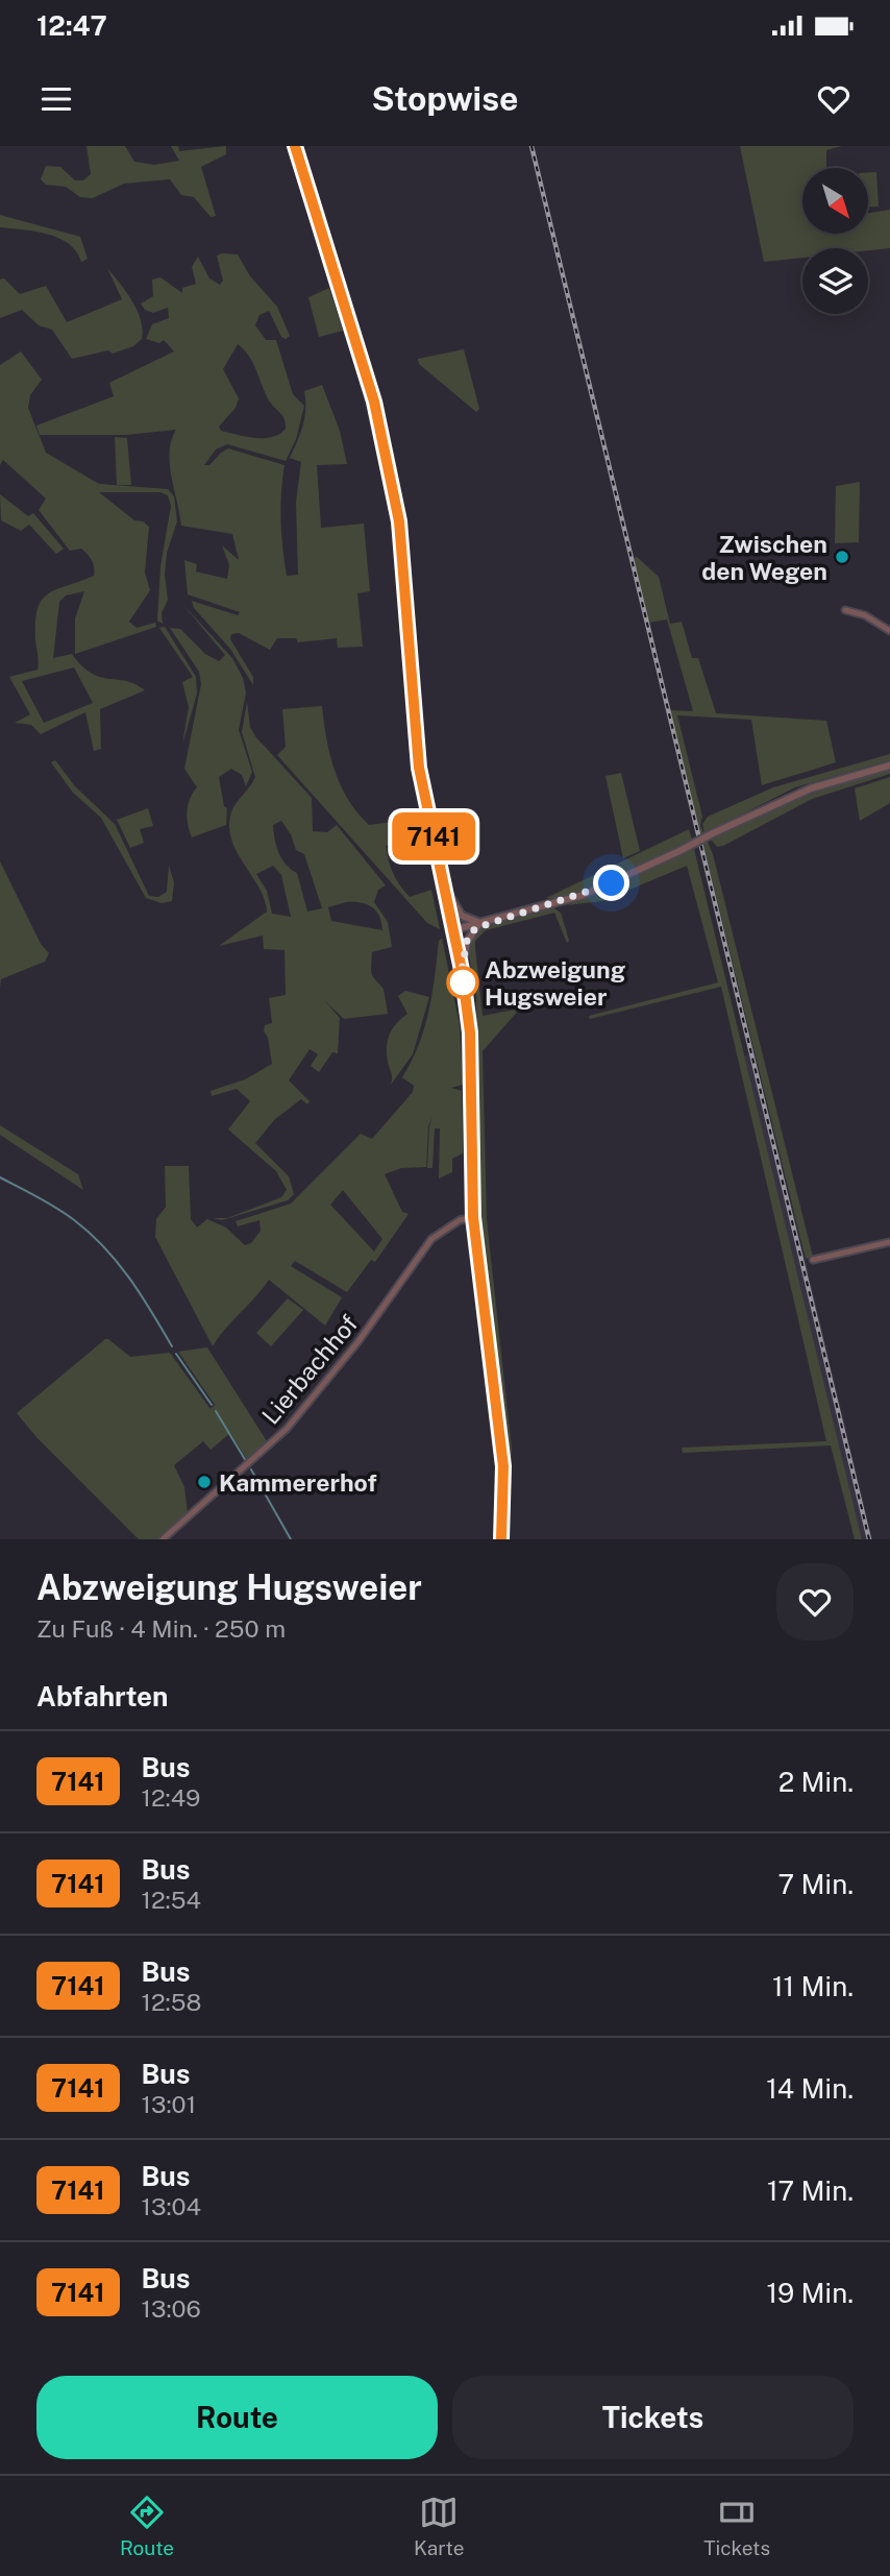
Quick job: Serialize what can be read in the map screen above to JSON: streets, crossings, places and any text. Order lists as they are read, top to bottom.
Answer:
{
  "streets": {
    "street": ["Lierbachhof"]
  },
  "places": ["Zwischen den Wegen", "Abzweigung Hugsweier", "Kammererhof"],
  "lines": ["bus line 7141"],
  "north": "bottom right",
  "page": {
    "status": "12:47",
    "header": "Stopwise",
    "on_map": "7141",
    "heading": [
      ["Abzweigung Hugsweier", "Zu Fuß · 4 Min. · 250 m"],
      "Abfahrten"
    ],
    "list": [
      {
        "mark": "7141",
        "name": "Bus",
        "note": "12:49",
        "value": "2 Min."
      },
      {
        "mark": "7141",
        "name": "Bus",
        "note": "12:54",
        "value": "7 Min."
      },
      {
        "mark": "7141",
        "name": "Bus",
        "note": "12:58",
        "value": "11 Min."
      },
      {
        "mark": "7141",
        "name": "Bus",
        "note": "13:01",
        "value": "14 Min."
      },
      {
        "mark": "7141",
        "name": "Bus",
        "note": "13:04",
        "value": "17 Min."
      },
      {
        "mark": "7141",
        "name": "Bus",
        "note": "13:06",
        "value": "19 Min."
      }
    ],
    "buttons": ["Route", "Tickets"],
    "tabs": ["Route", "Karte", "Tickets"]
  }
}
